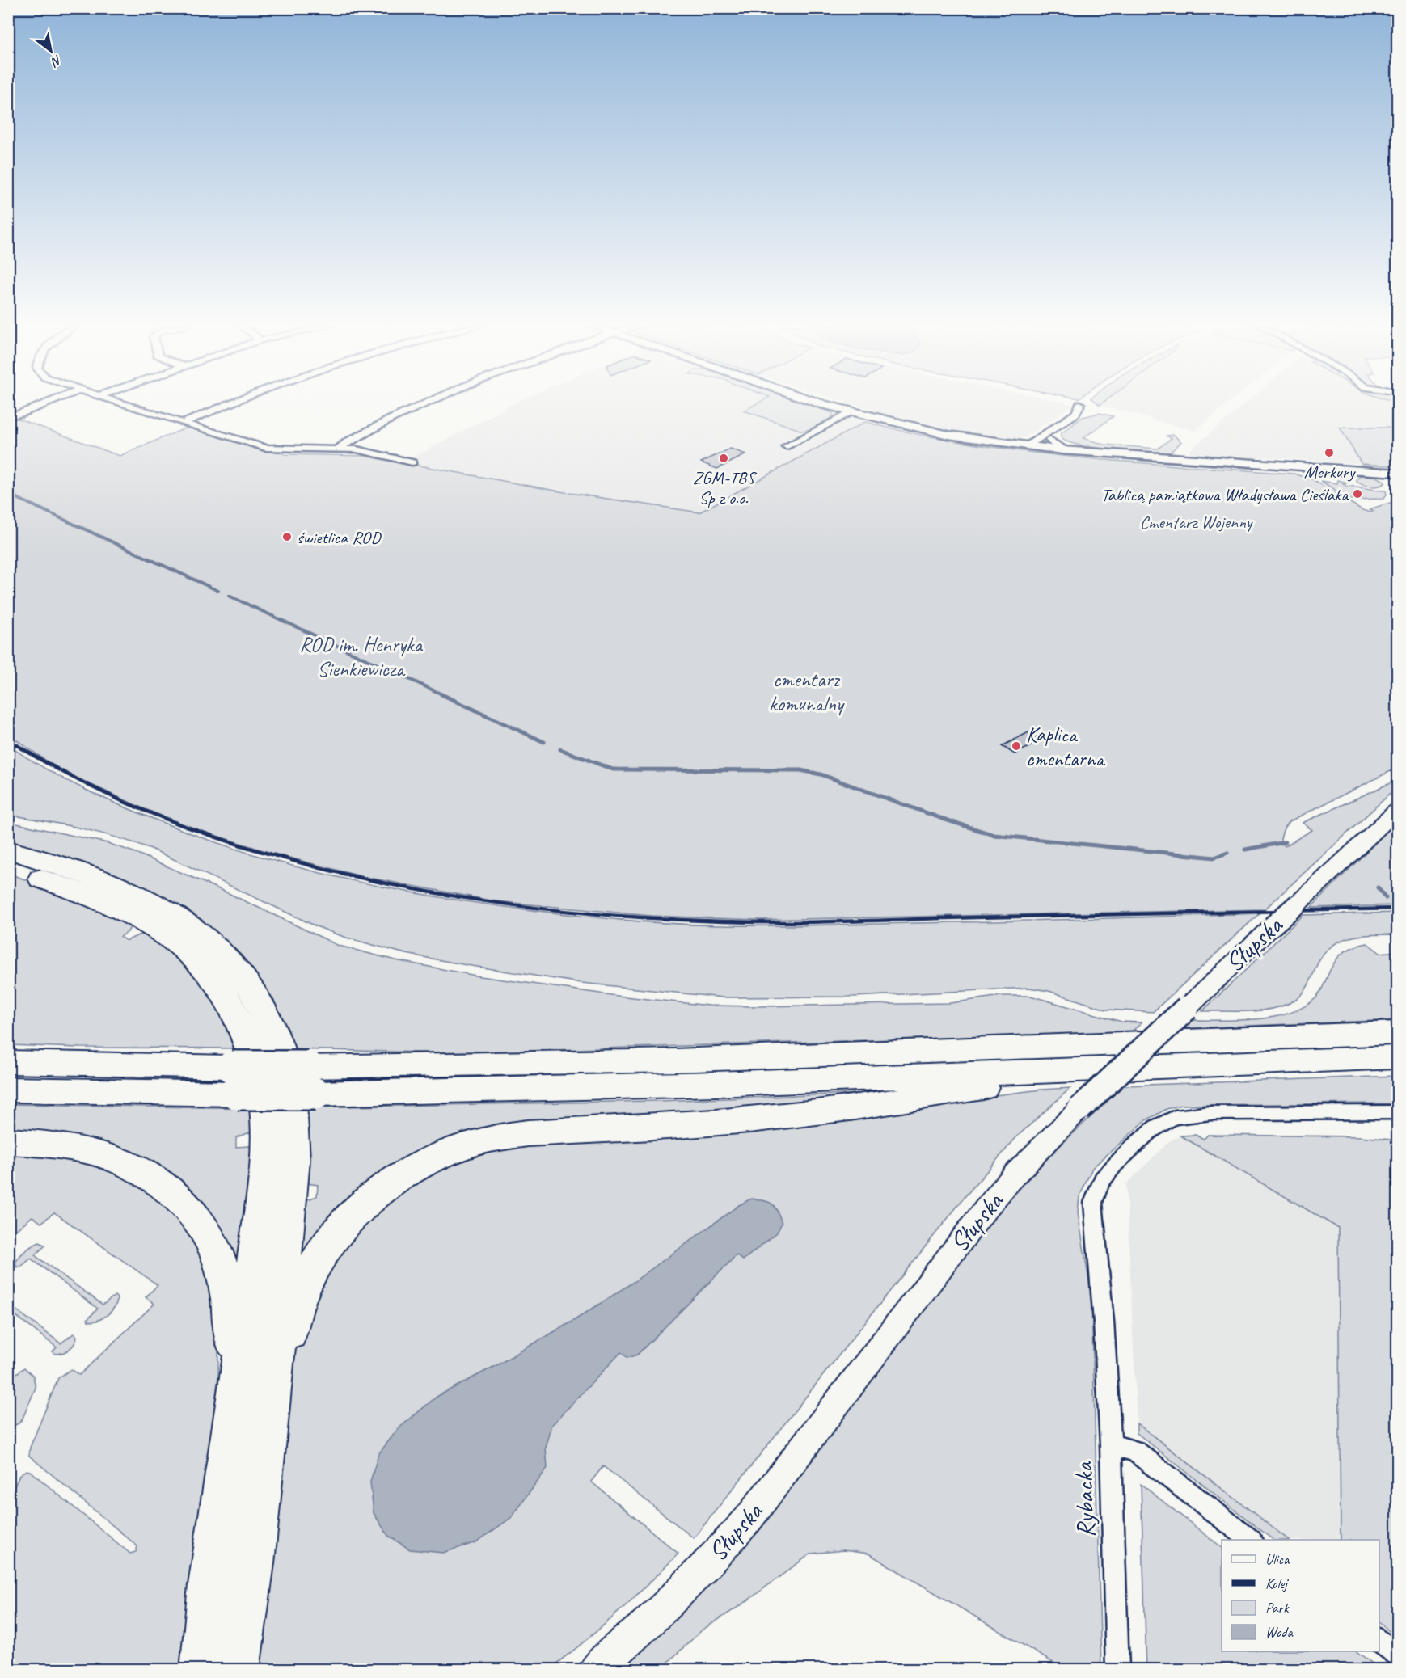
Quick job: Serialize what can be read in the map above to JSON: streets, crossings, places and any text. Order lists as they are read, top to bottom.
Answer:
{
  "streets": {
    "main road": ["Słupska"],
    "street": ["Rybacka"]
  },
  "parks": ["Cmentarz Wojenny", "ROD im. Henryka Sienkiewicza", "cmentarz komunalny"],
  "places": [
    "Merkury",
    "ZGM-TBS Sp z o.o.",
    "Tablicą pamiątkowa Władysława Cieślaka",
    "świetlica ROD",
    "Kaplica cmentarna"
  ],
  "legend": [
    "Ulica",
    "Kolej",
    "Park",
    "Woda"
  ],
  "north": "bottom right"
}
